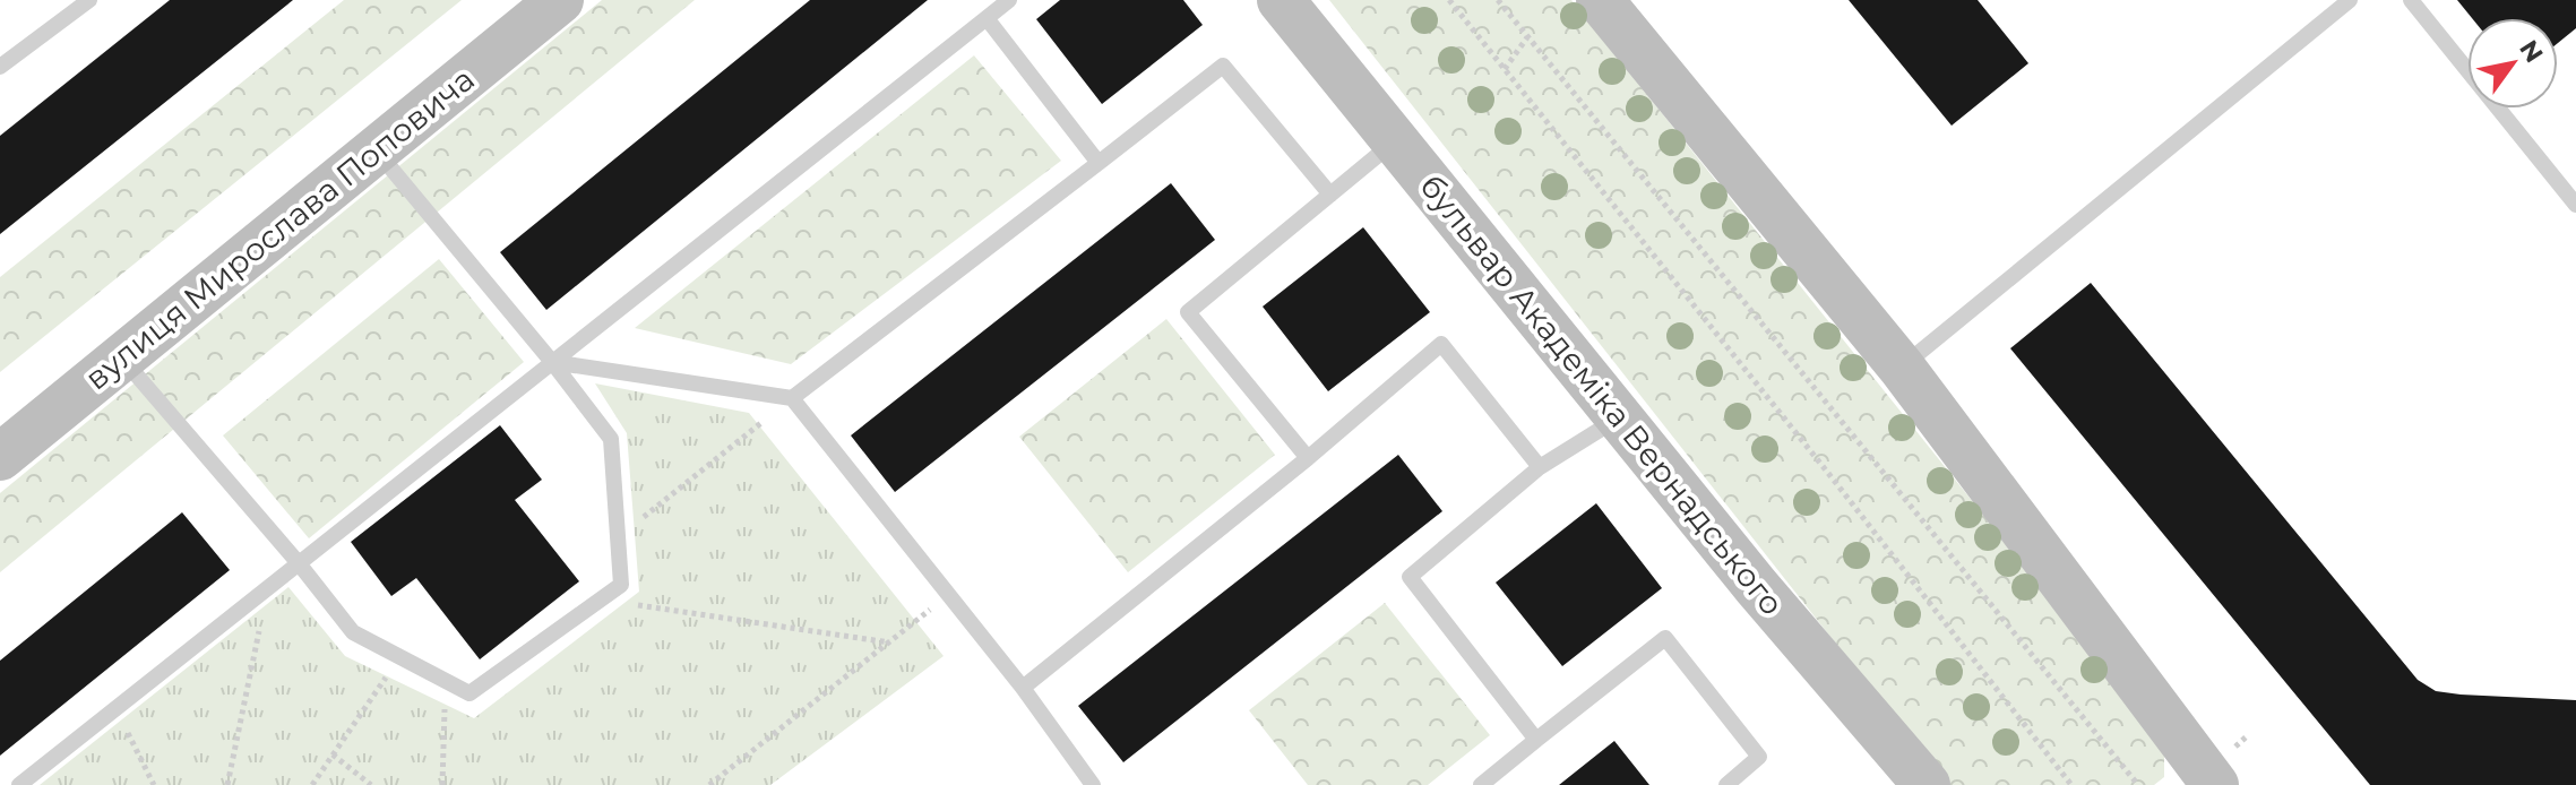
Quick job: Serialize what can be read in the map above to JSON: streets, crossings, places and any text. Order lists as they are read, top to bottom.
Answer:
{
  "streets": {
    "main road": ["вулиця Мирослава Поповича", "бульвар Академіка Вернадського"]
  },
  "north": "top right"
}
